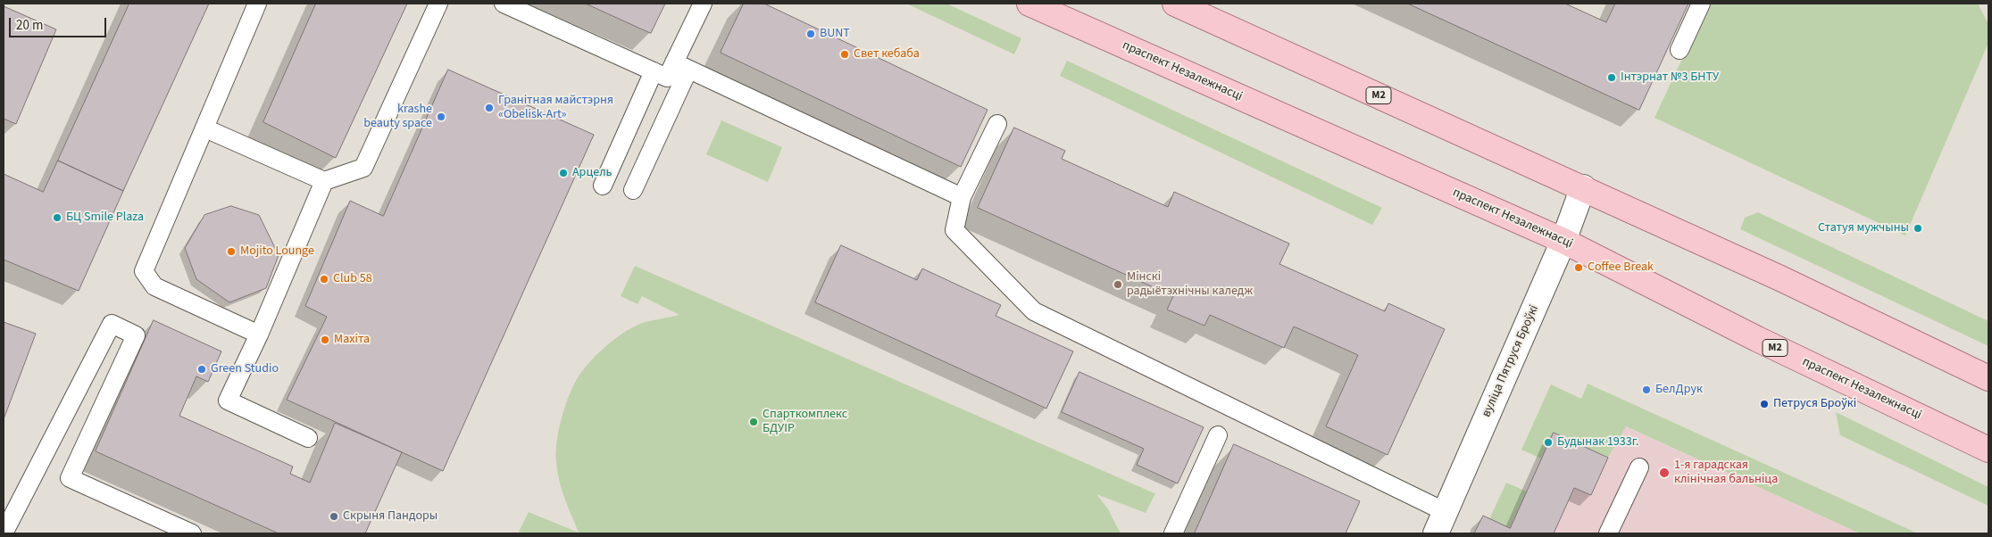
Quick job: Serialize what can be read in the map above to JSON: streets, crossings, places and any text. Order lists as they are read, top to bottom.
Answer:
{
  "streets": {
    "main road": ["праспект Незалежнасці", "М2"],
    "street": ["вуліца Пятруся Броўкі"]
  },
  "crossings": [
    ["праспект Незалежнасці", "вуліца Пятруся Броўкі"],
    ["М2", "вуліца Пятруся Броўкі"]
  ],
  "places": [
    "BUNT",
    "Свет кебаба",
    "Інтэрнат №3 БНТУ",
    "Гранітная майстэрня «Obelisk-Art»",
    "krashe beauty space",
    "Арцель",
    "БЦ Smile Plaza",
    "Статуя мужчыны",
    "Mojito Lounge",
    "Coffee Break",
    "Club 58",
    "Мінскі радыётэхнічны каледж",
    "Махіта",
    "Green Studio",
    "БелДрук",
    "Петруся Броўкі",
    "Спарткомплекс БДУІР",
    "Будынак 1933г.",
    "1-я гарадская клінічная бальніца",
    "Скрыня Пандоры"
  ],
  "scale_bar": "20 m"
}
